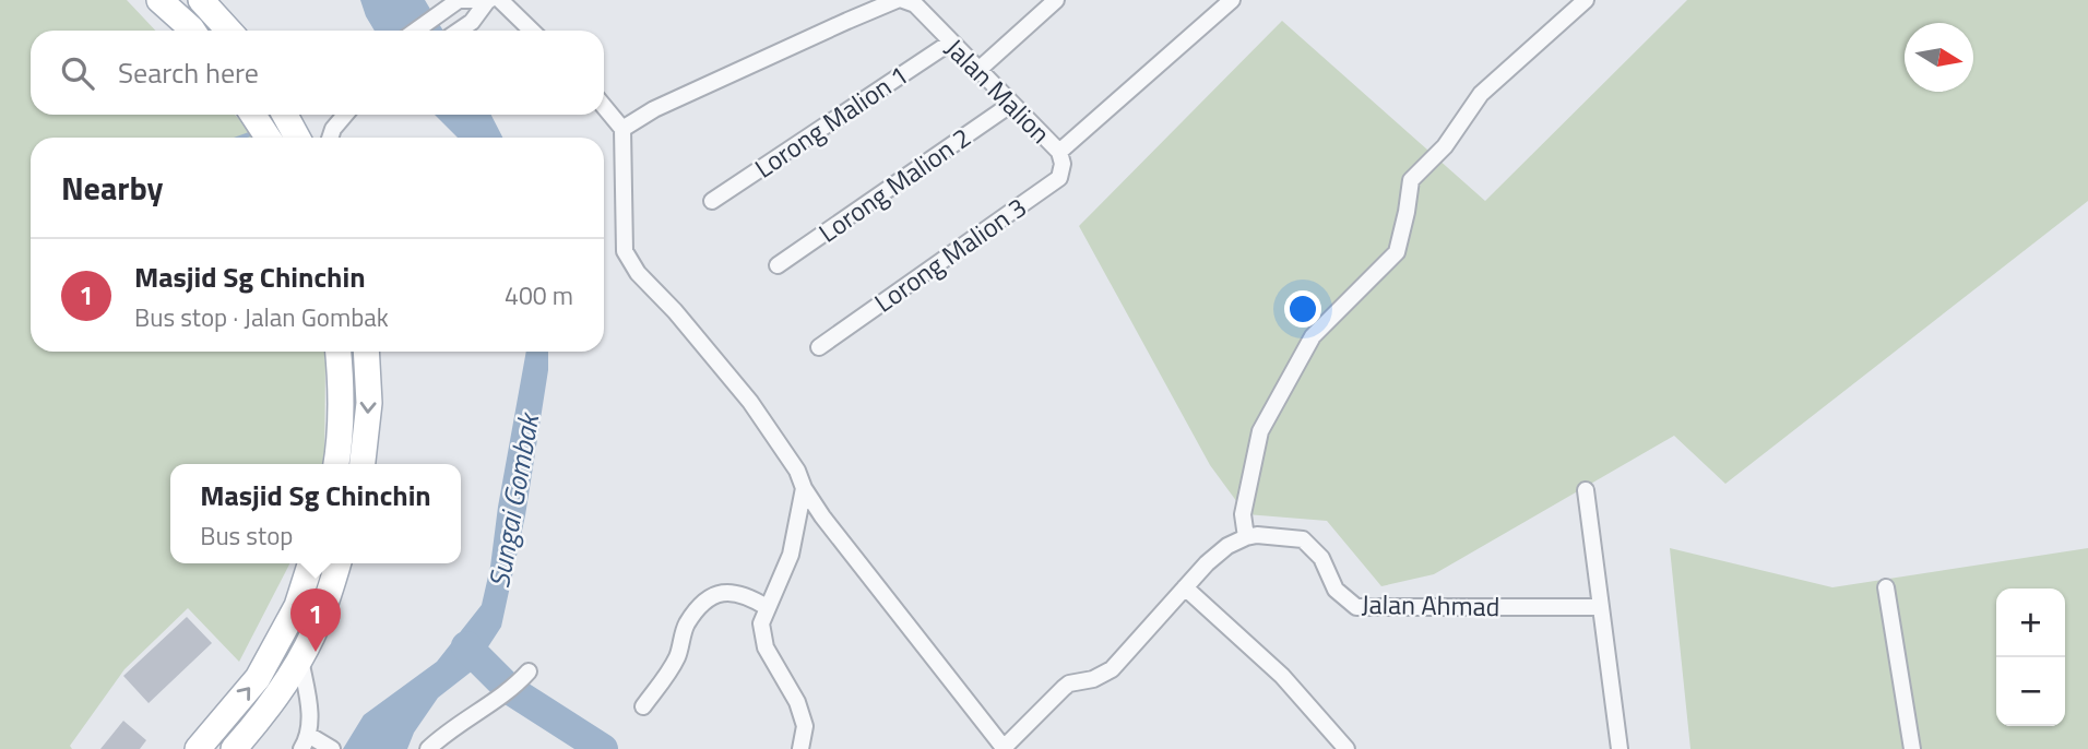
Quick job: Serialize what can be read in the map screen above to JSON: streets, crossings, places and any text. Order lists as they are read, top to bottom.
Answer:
{
  "streets": {
    "street": [
      "Jalan Malion",
      "Lorong Malion 1",
      "Lorong Malion 2",
      "Lorong Malion 3",
      "Jalan Ahmad"
    ]
  },
  "crossings": [
    ["Jalan Malion", "Lorong Malion 1"],
    ["Jalan Malion", "Lorong Malion 2"],
    ["Jalan Malion", "Lorong Malion 3"]
  ],
  "water": ["Sungai Gombak"],
  "north": "right",
  "page": {
    "search": "Search here",
    "heading": "Nearby",
    "list": [
      {
        "mark": "1",
        "name": "Masjid Sg Chinchin",
        "note": "Bus stop · Jalan Gombak",
        "value": "400 m"
      }
    ],
    "popup": ["Masjid Sg Chinchin", "Bus stop"],
    "map_buttons": ["+", "−"],
    "pins": "1"
  }
}
